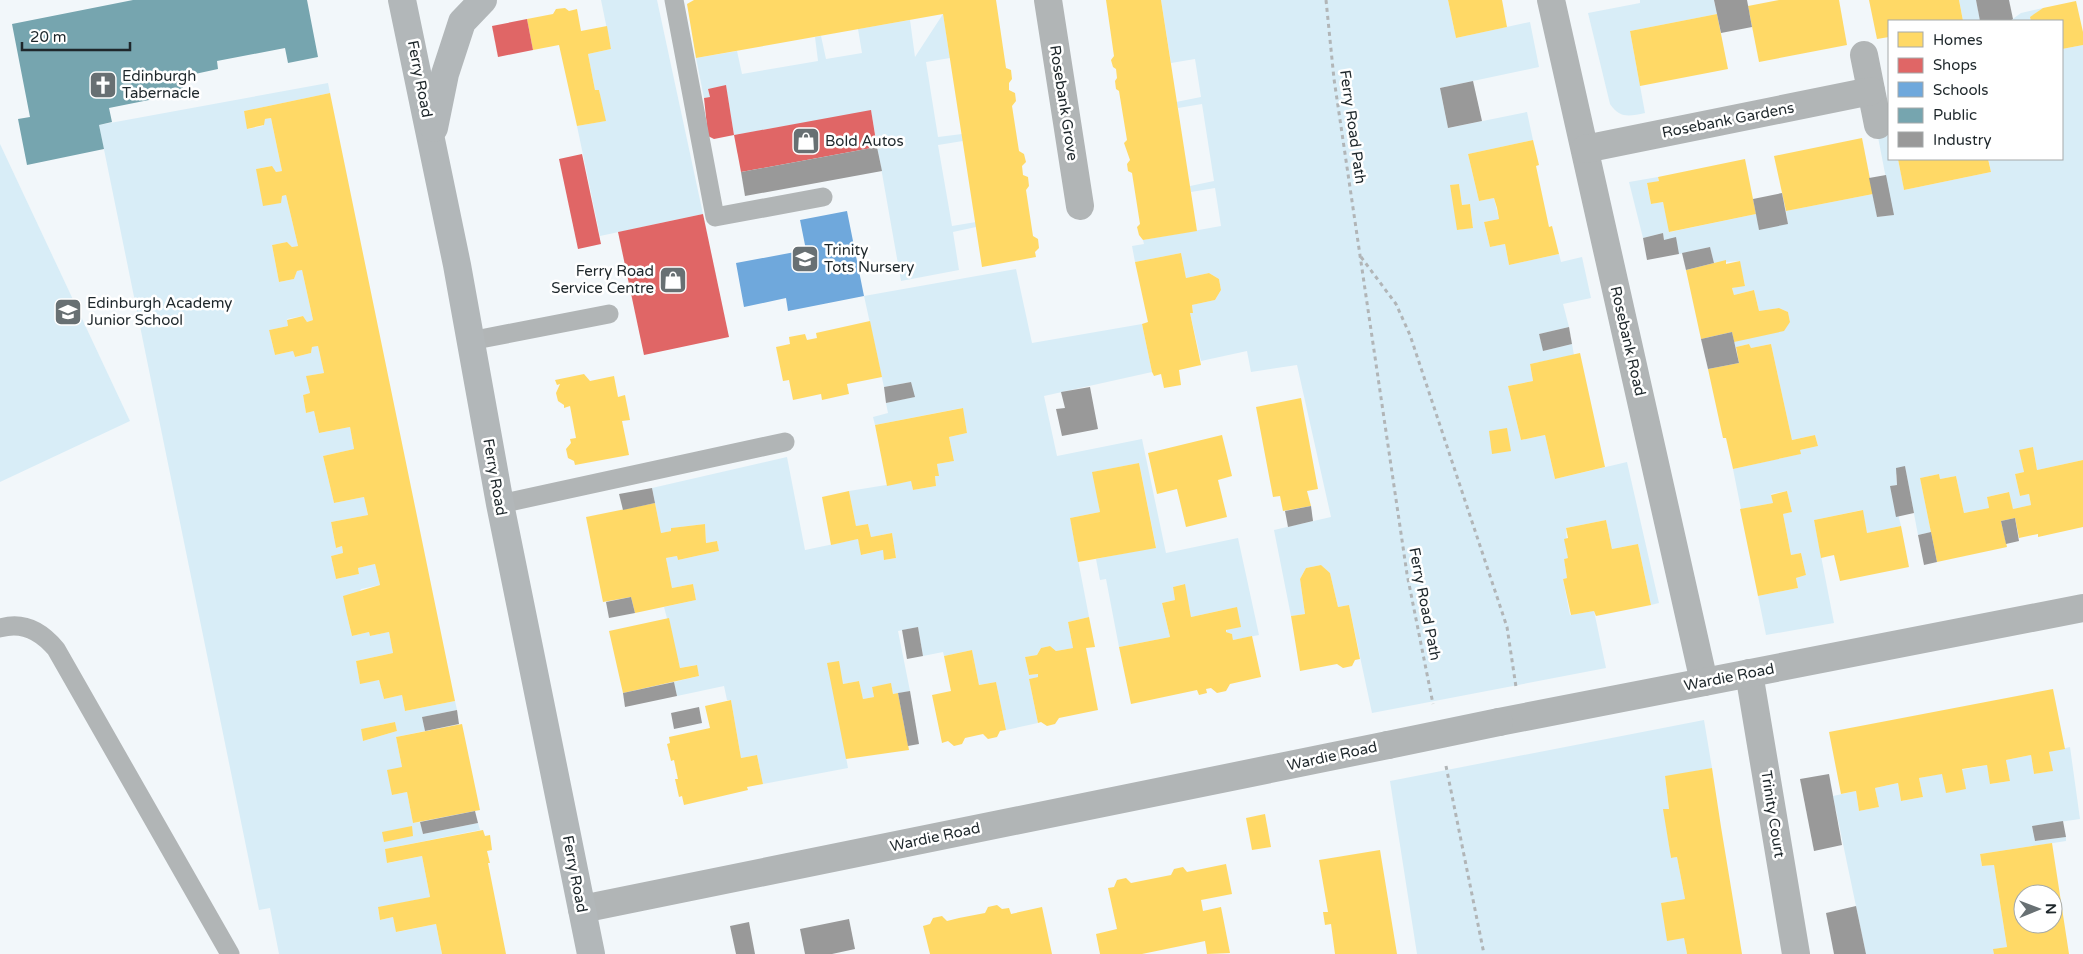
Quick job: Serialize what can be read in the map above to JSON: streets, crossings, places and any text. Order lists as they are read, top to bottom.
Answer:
{
  "streets": {
    "main road": ["Ferry Road"],
    "street": [
      "Rosebank Grove",
      "Rosebank Gardens",
      "Rosebank Road",
      "Wardie Road",
      "Trinity Court"
    ],
    "path": ["Ferry Road Path"]
  },
  "crossings": [
    ["Ferry Road", "Wardie Road"],
    ["Rosebank Gardens", "Rosebank Road"],
    ["Ferry Road Path", "Wardie Road"],
    ["Rosebank Road", "Wardie Road"],
    ["Wardie Road", "Trinity Court"]
  ],
  "places": {
    "church": ["Edinburgh Tabernacle"],
    "shop": ["Bold Autos", "Ferry Road Service Centre"],
    "school or university": ["Trinity Tots Nursery", "Edinburgh Academy Junior School"]
  },
  "legend": [
    "Homes",
    "Shops",
    "Schools",
    "Public",
    "Industry"
  ],
  "scale_bar": "20 m",
  "north": "right"
}
